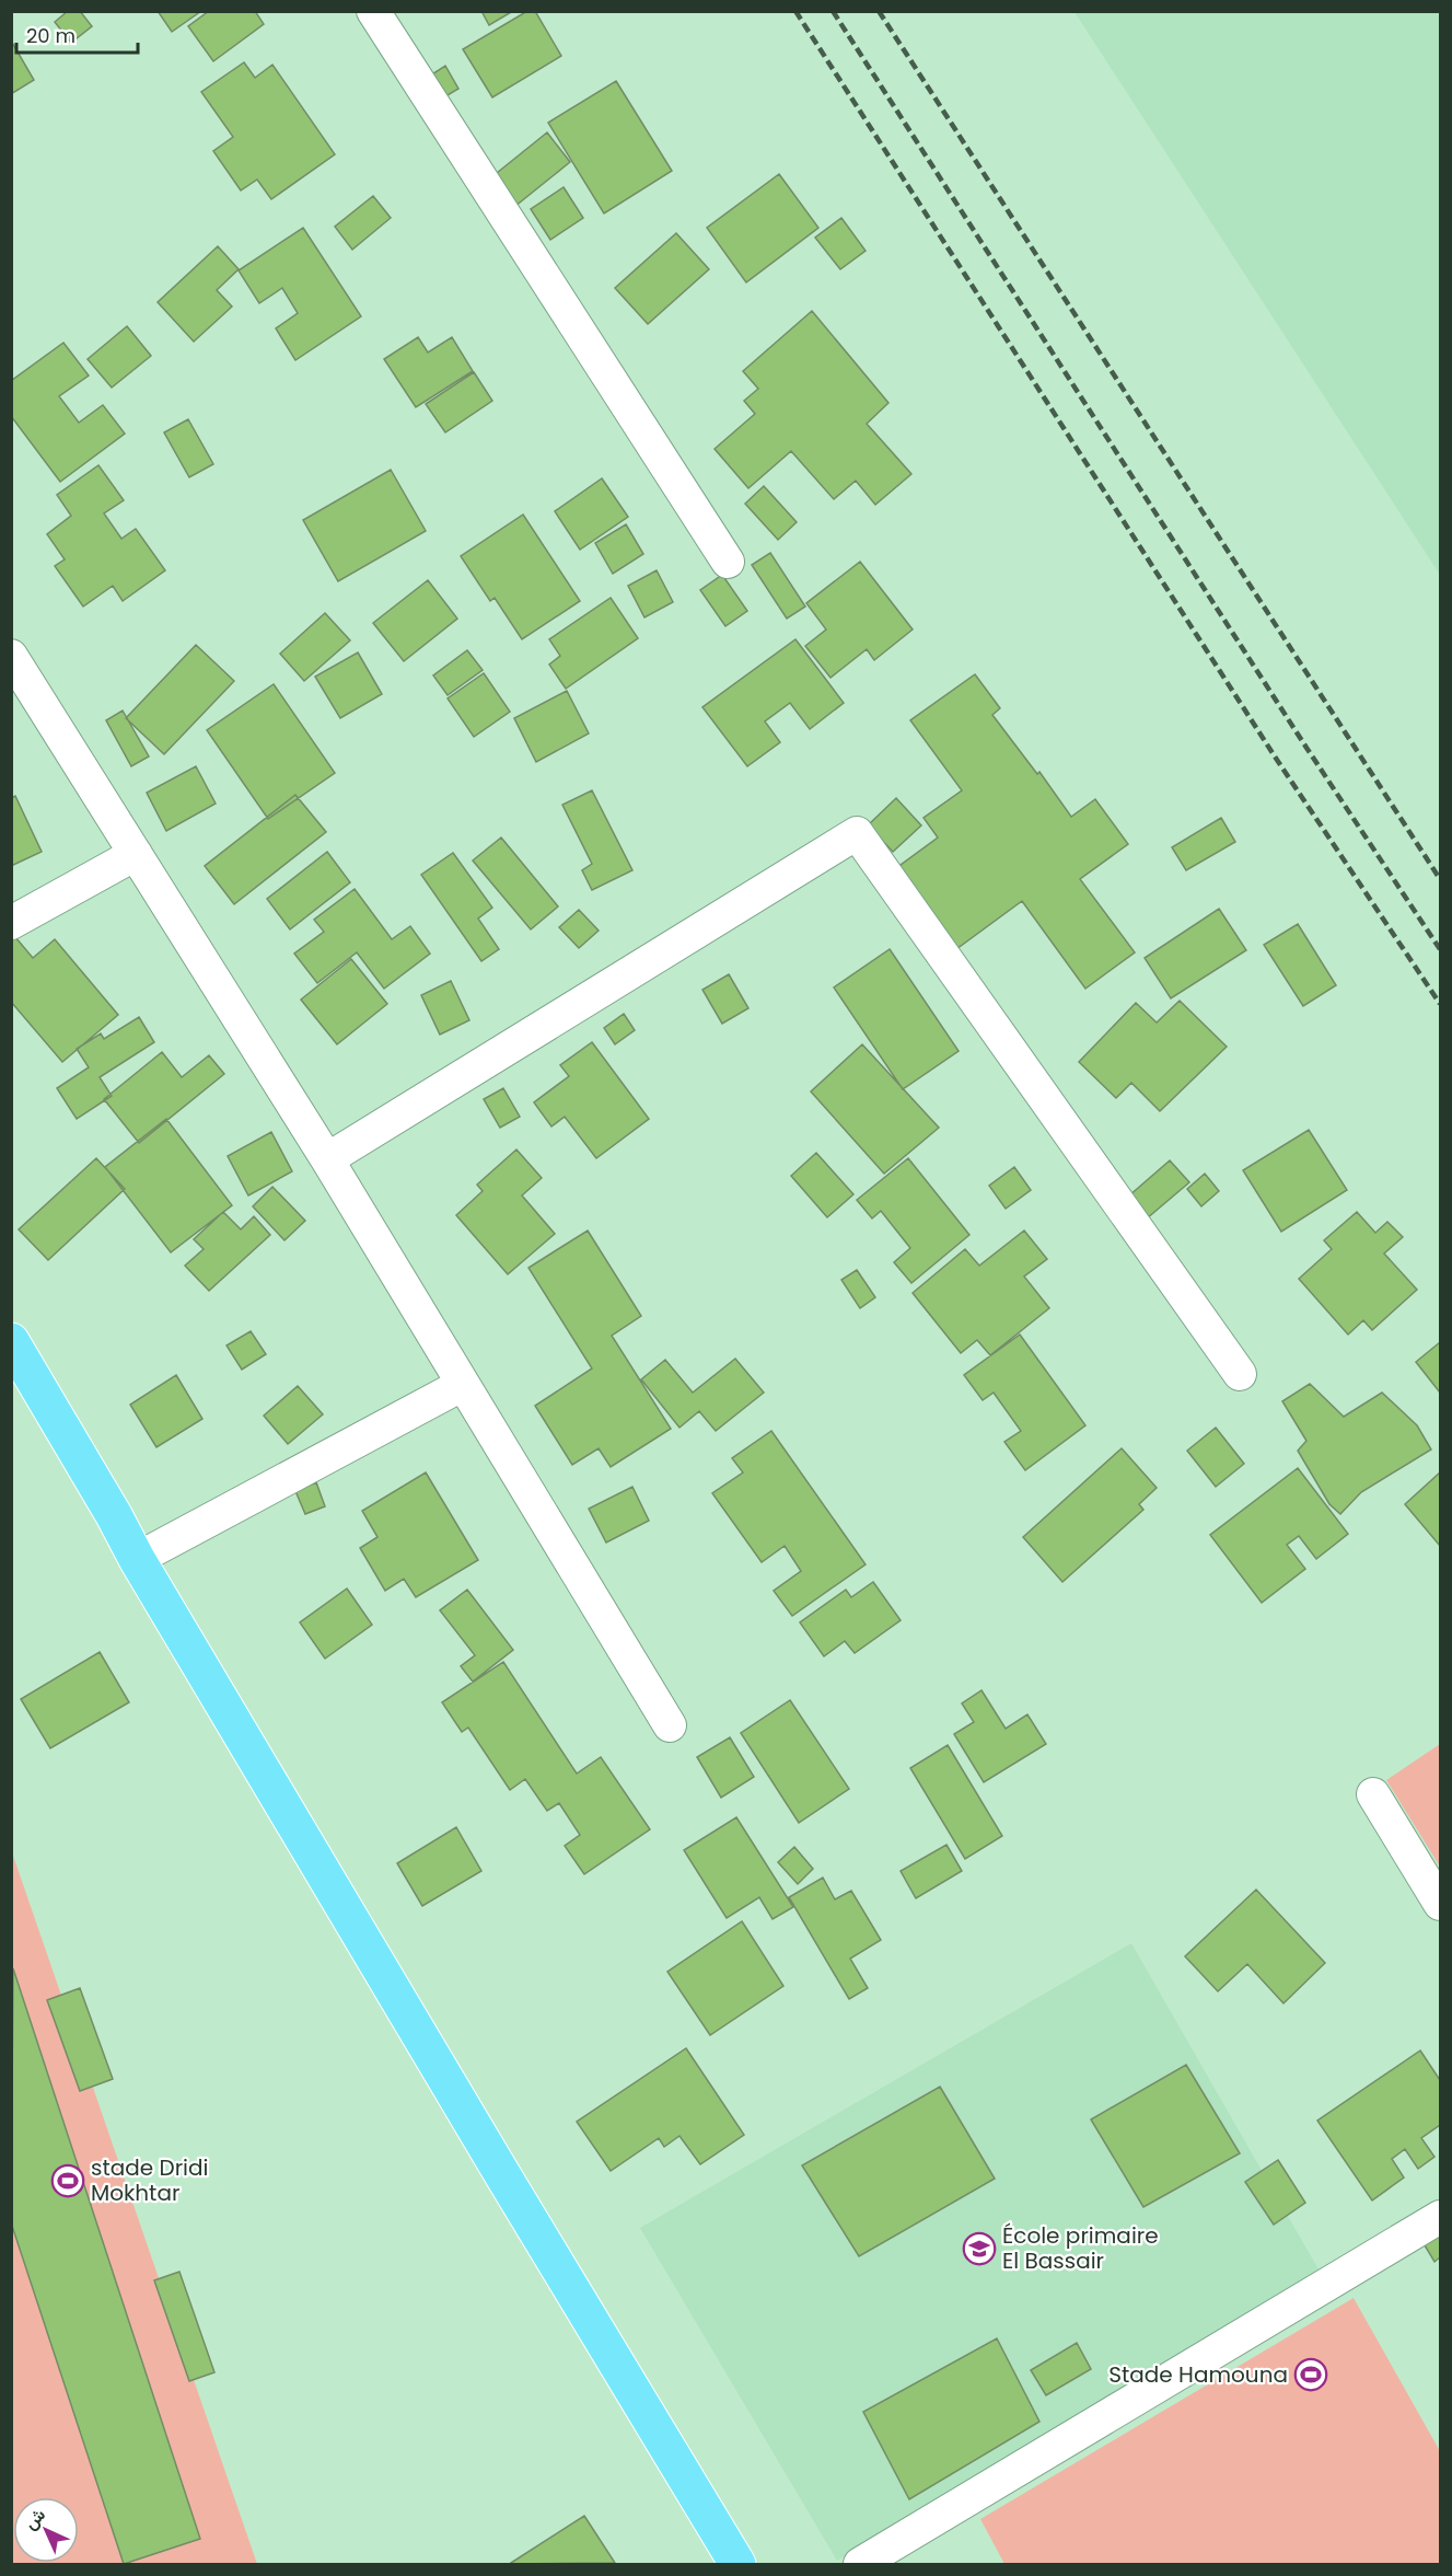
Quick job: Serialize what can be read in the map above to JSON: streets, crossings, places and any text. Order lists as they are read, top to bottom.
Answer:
{
  "places": {
    "sports": ["stade Dridi Mokhtar", "Stade Hamouna"],
    "school or university": ["École primaire El Bassair"]
  },
  "scale_bar": "20 m",
  "north": "top left"
}
